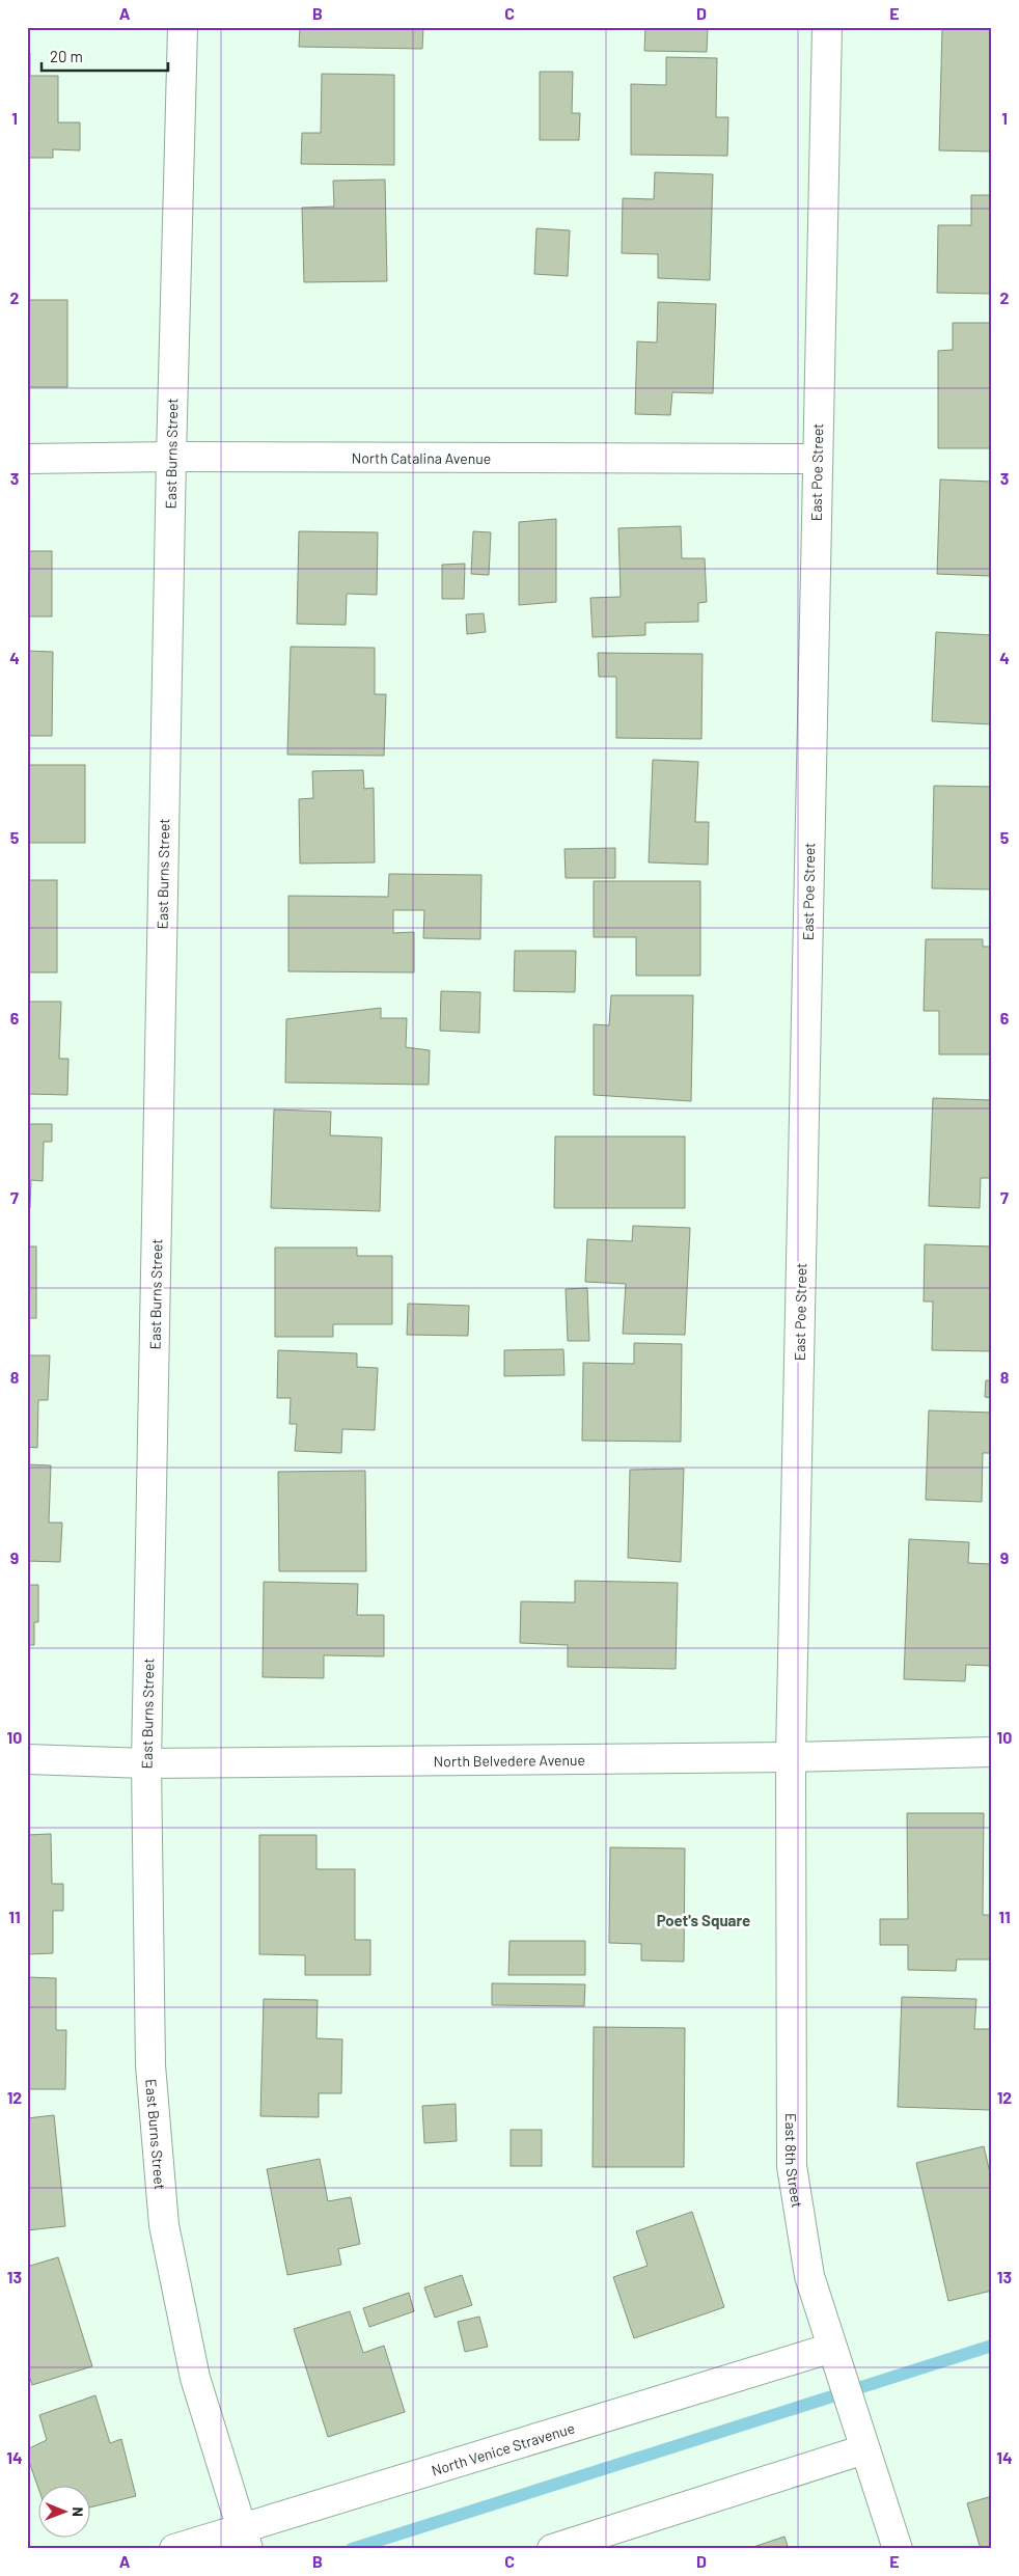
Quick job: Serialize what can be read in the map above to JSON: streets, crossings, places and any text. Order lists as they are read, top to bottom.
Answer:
{
  "streets": {
    "street": [
      "East Burns Street",
      "North Catalina Avenue",
      "East Poe Street",
      "North Belvedere Avenue",
      "East 8th Street",
      "North Venice Stravenue"
    ]
  },
  "crossings": [
    ["East Burns Street", "North Catalina Avenue"],
    ["East Burns Street", "North Belvedere Avenue"],
    ["East Burns Street", "North Venice Stravenue"],
    ["North Catalina Avenue", "East Poe Street"],
    ["East Poe Street", "North Belvedere Avenue"],
    ["East Poe Street", "East 8th Street"],
    ["North Belvedere Avenue", "East 8th Street"],
    ["East 8th Street", "North Venice Stravenue"]
  ],
  "districts": ["Poet's Square"],
  "scale_bar": "20 m",
  "north": "right",
  "grid": {
    "columns": [
      "A",
      "B",
      "C",
      "D",
      "E"
    ],
    "rows": [
      "1",
      "2",
      "3",
      "4",
      "5",
      "6",
      "7",
      "8",
      "9",
      "10",
      "11",
      "12",
      "13",
      "14"
    ]
  }
}
